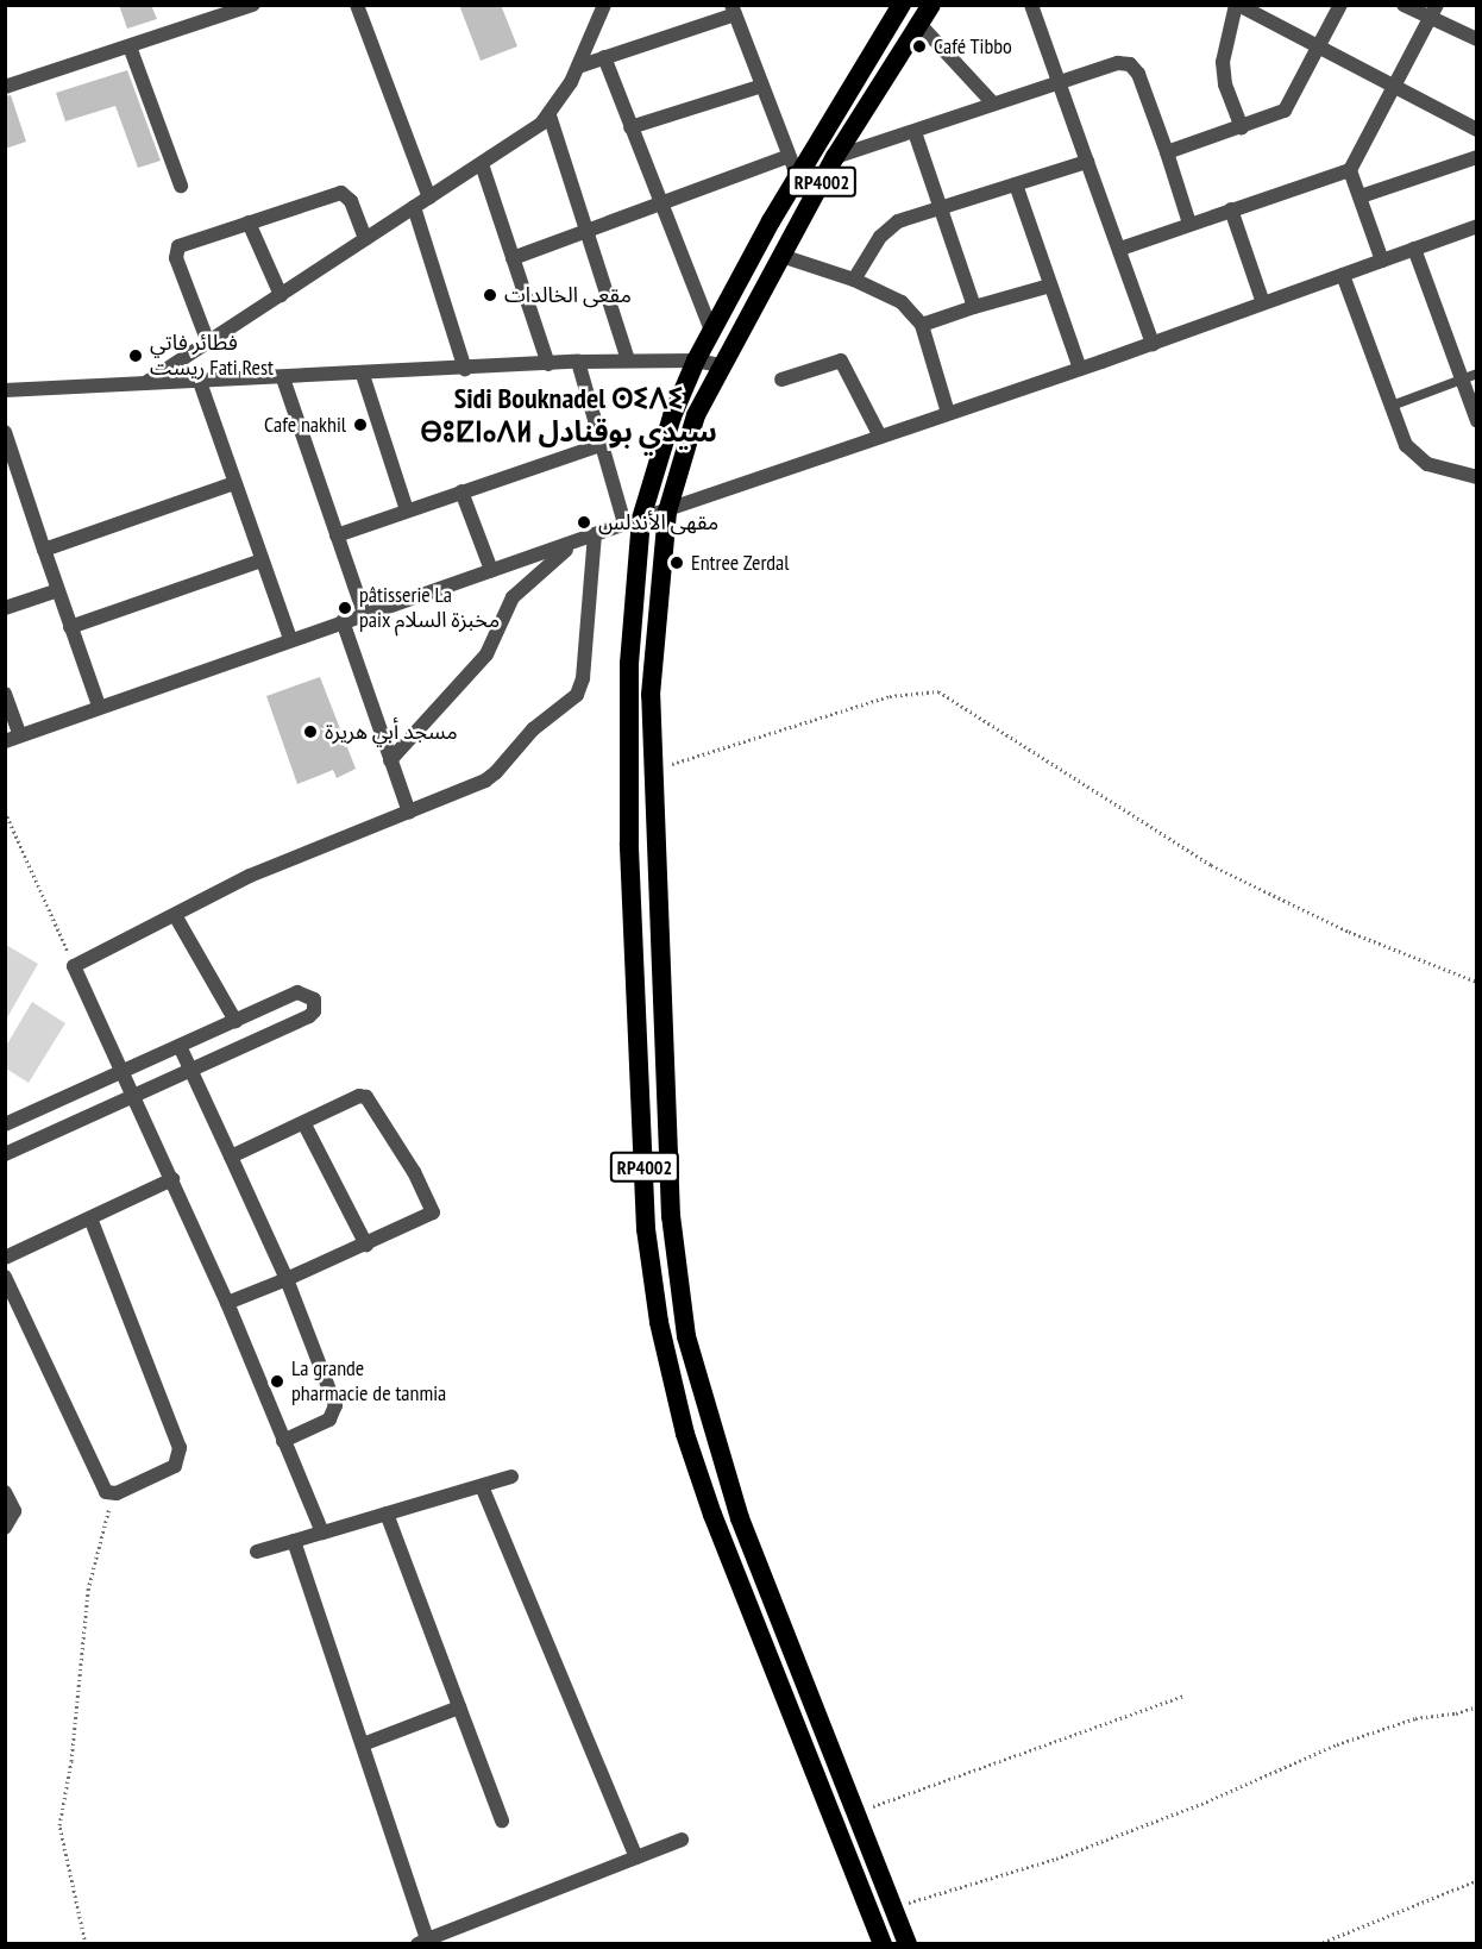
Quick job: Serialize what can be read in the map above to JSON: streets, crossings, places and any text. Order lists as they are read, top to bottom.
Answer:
{
  "streets": {
    "highway": ["RP4002"]
  },
  "districts": ["Sidi Bouknadel ⵙⵉⴷⵉ ⴱⵓⵇⵏⴰⴷⵍ سيدي بوقنادل"],
  "places": [
    "Café Tibbo",
    "مقعى الخالدات",
    "فطائر فاتي ريست Fati Rest",
    "Cafe nakhil",
    "مقهى الأندلس",
    "Entree Zerdal",
    "pâtisserie La paix مخبزة السلام",
    "مسجد أبي هريرة",
    "La grande pharmacie de tanmia"
  ]
}
